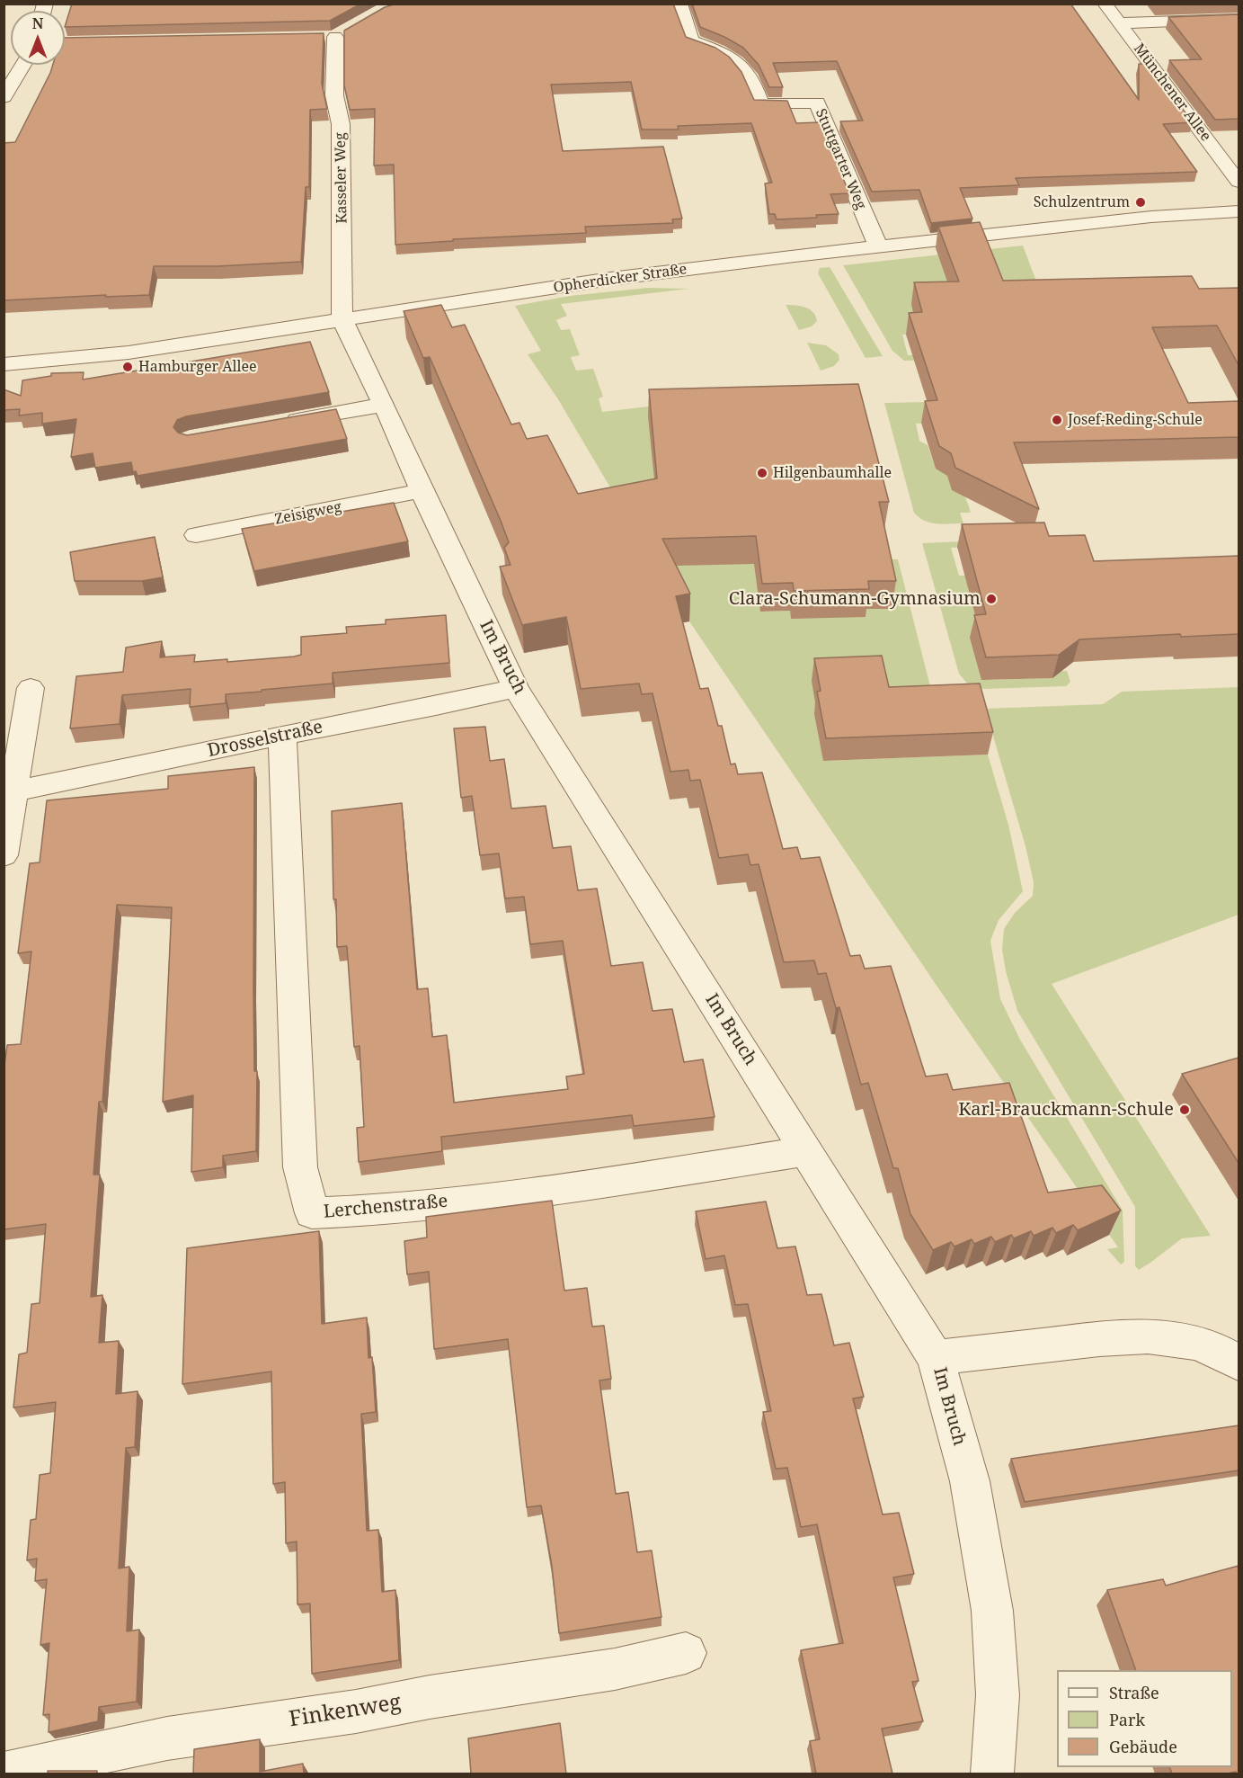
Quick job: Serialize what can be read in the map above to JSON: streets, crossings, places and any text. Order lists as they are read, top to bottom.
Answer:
{
  "streets": {
    "street": [
      "Münchener Allee",
      "Stuttgarter Weg",
      "Kasseler Weg",
      "Opherdicker Straße",
      "Zeisigweg",
      "Im Bruch",
      "Drosselstraße",
      "Lerchenstraße",
      "Finkenweg"
    ]
  },
  "crossings": [
    ["Stuttgarter Weg", "Opherdicker Straße"],
    ["Kasseler Weg", "Opherdicker Straße"],
    ["Kasseler Weg", "Im Bruch"],
    ["Opherdicker Straße", "Im Bruch"],
    ["Zeisigweg", "Im Bruch"],
    ["Im Bruch", "Drosselstraße"],
    ["Im Bruch", "Lerchenstraße"],
    ["Drosselstraße", "Lerchenstraße"]
  ],
  "places": [
    "Schulzentrum",
    "Hamburger Allee",
    "Josef-Reding-Schule",
    "Hilgenbaumhalle",
    "Clara-Schumann-Gymnasium",
    "Karl-Brauckmann-Schule"
  ],
  "legend": ["Straße", "Park", "Gebäude"],
  "north": "top"
}
